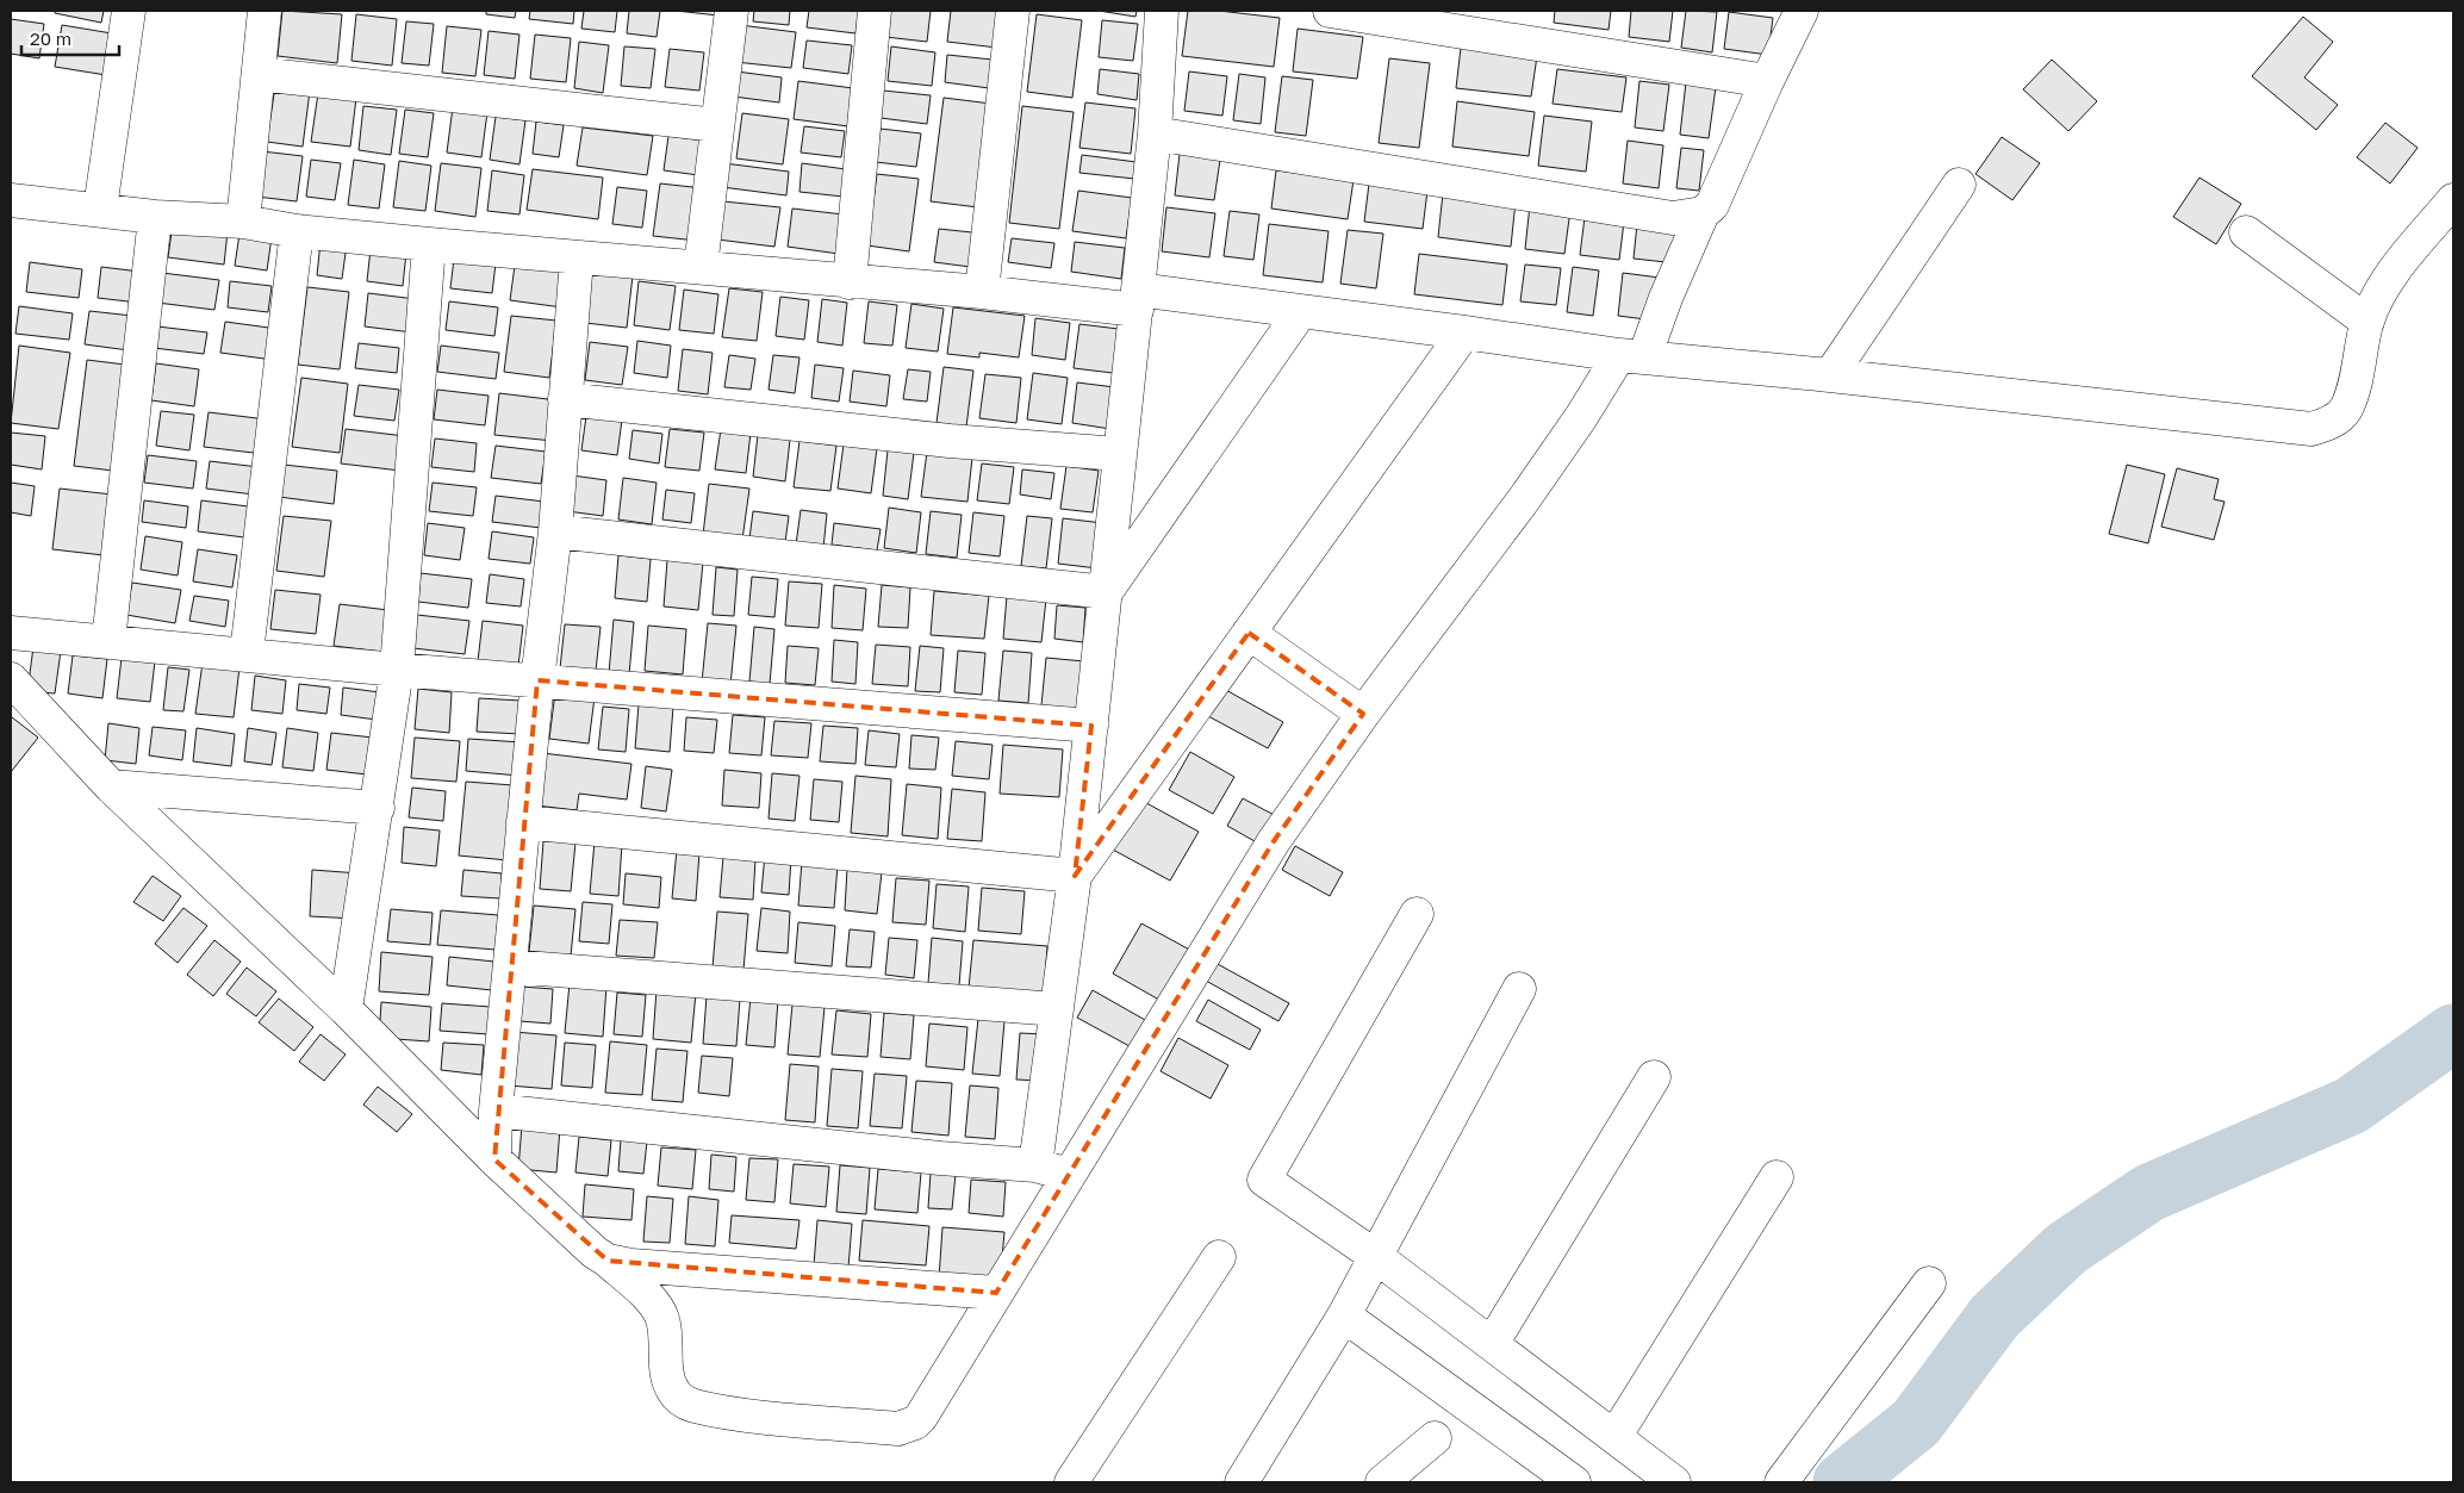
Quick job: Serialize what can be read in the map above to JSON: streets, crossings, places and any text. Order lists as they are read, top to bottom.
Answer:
{
  "scale_bar": "20 m"
}
